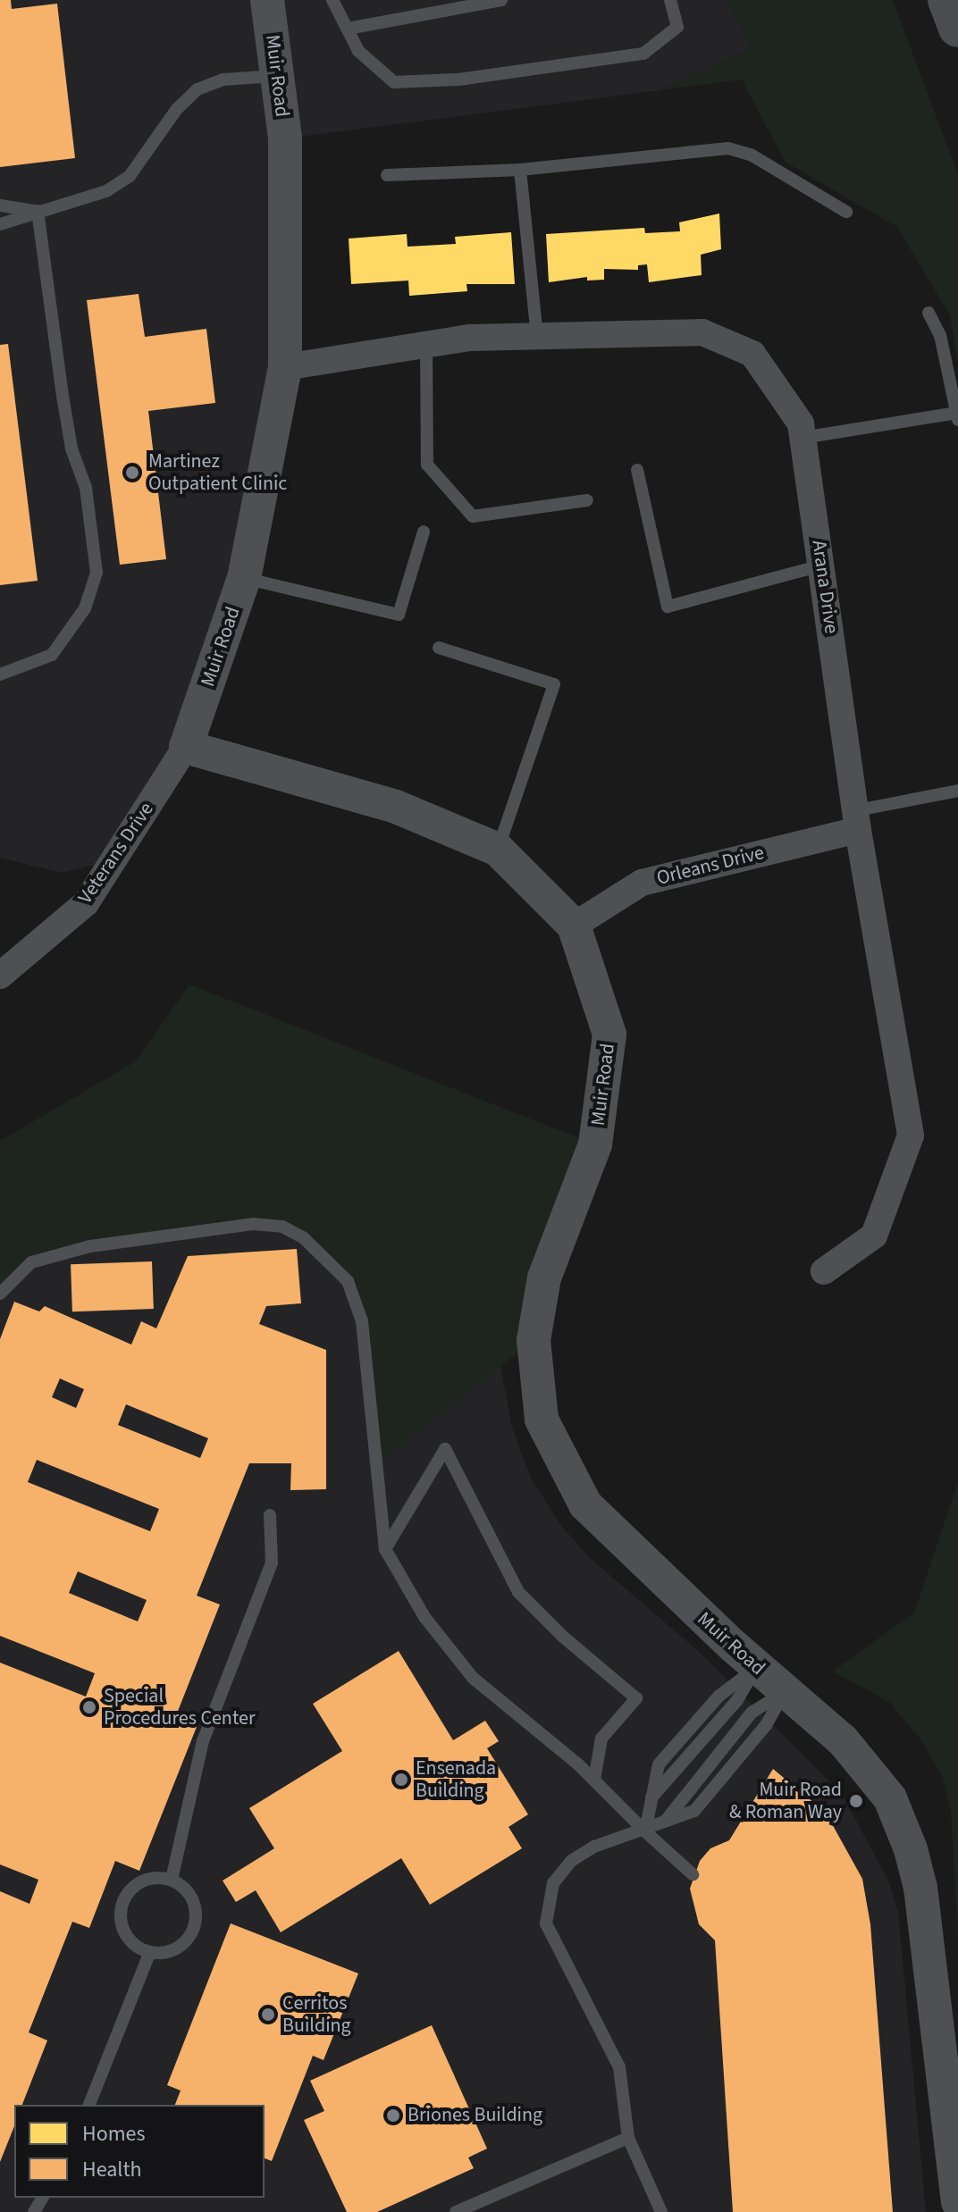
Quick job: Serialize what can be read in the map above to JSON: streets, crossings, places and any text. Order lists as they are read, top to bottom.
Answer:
{
  "streets": {
    "street": [
      "Muir Road",
      "Arana Drive",
      "Veterans Drive",
      "Orleans Drive"
    ]
  },
  "crossings": [
    ["Muir Road", "Arana Drive"],
    ["Muir Road", "Veterans Drive"],
    ["Muir Road", "Orleans Drive"],
    ["Arana Drive", "Orleans Drive"]
  ],
  "places": [
    "Martinez Outpatient Clinic",
    "Special Procedures Center",
    "Ensenada Building",
    "Muir Road & Roman Way",
    "Cerritos Building",
    "Briones Building"
  ],
  "legend": ["Homes", "Health"]
}
